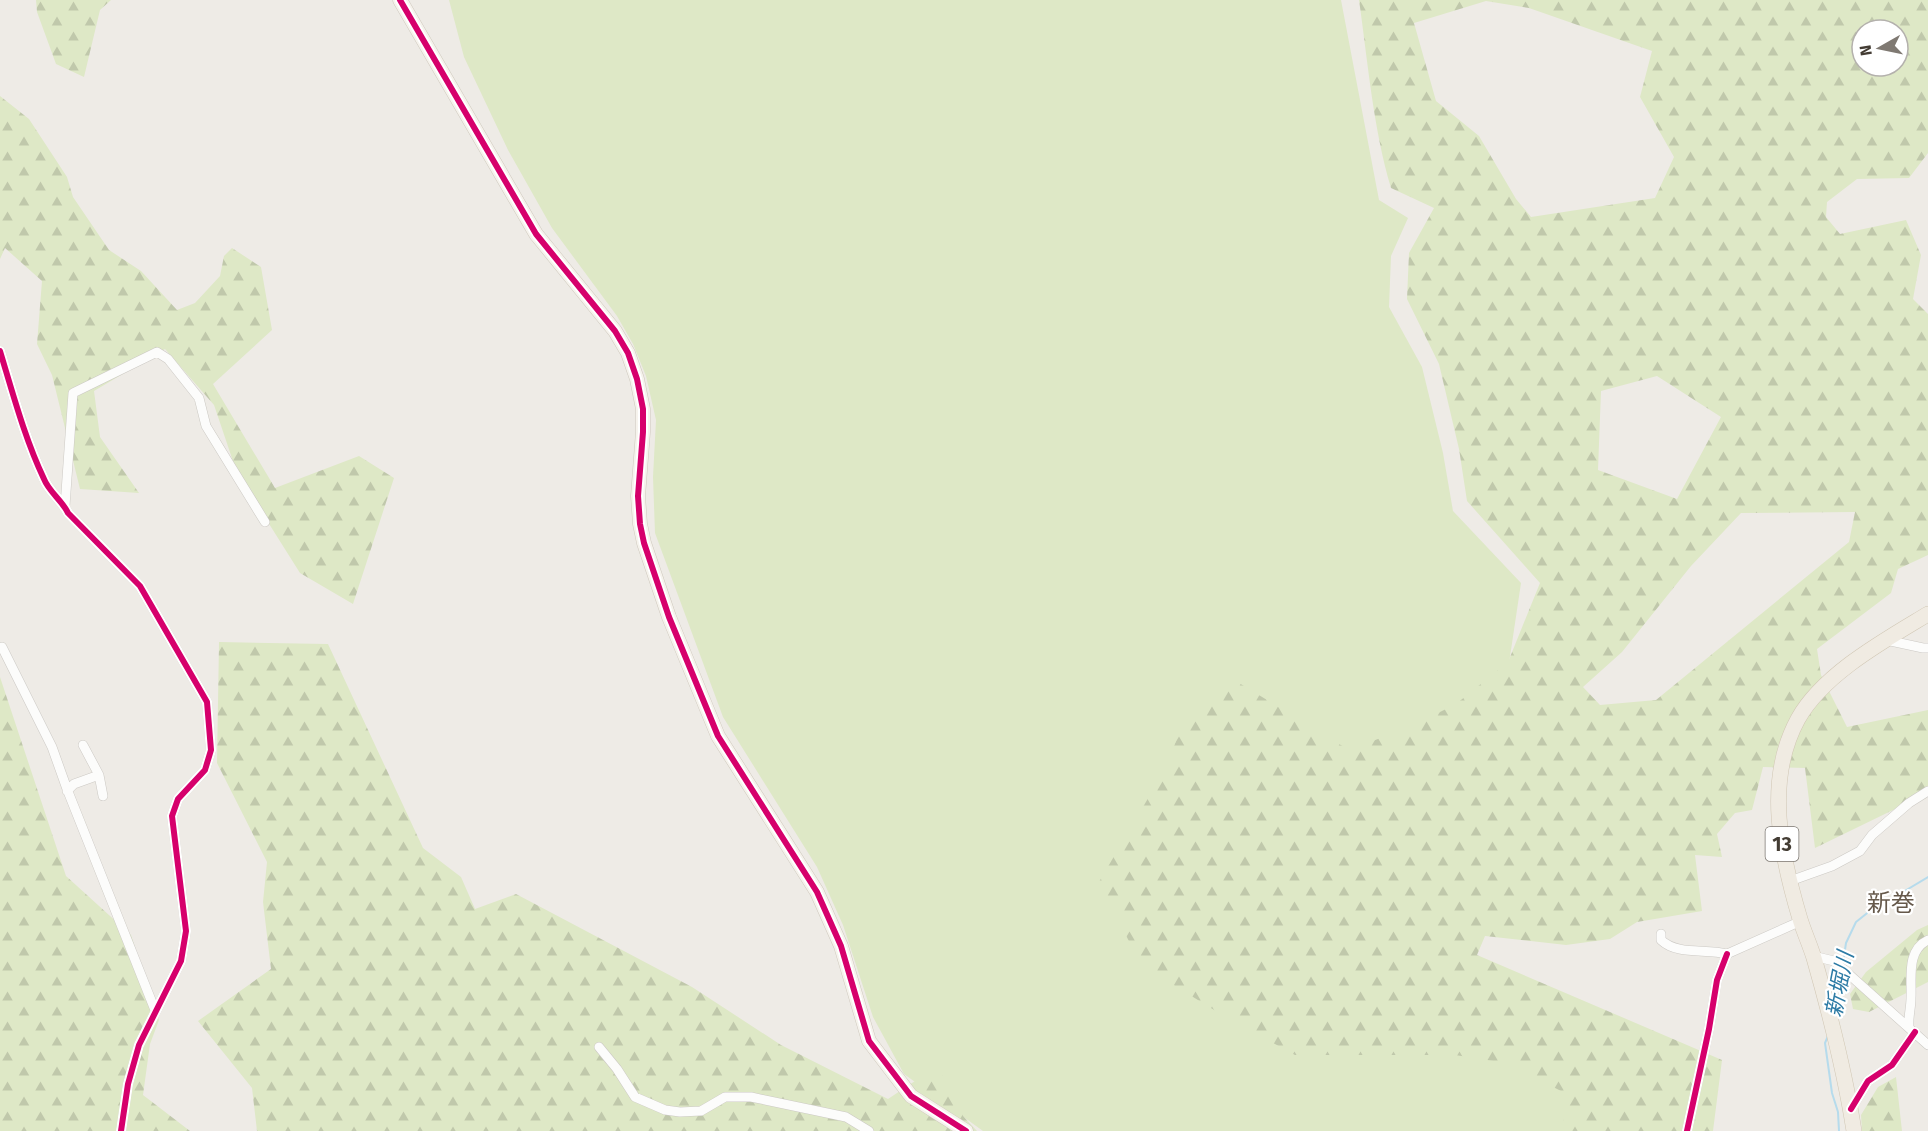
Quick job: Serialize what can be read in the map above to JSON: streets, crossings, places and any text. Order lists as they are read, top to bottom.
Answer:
{
  "streets": {
    "main road": ["13"]
  },
  "districts": ["新巻"],
  "water": ["新堀川"],
  "north": "left"
}
